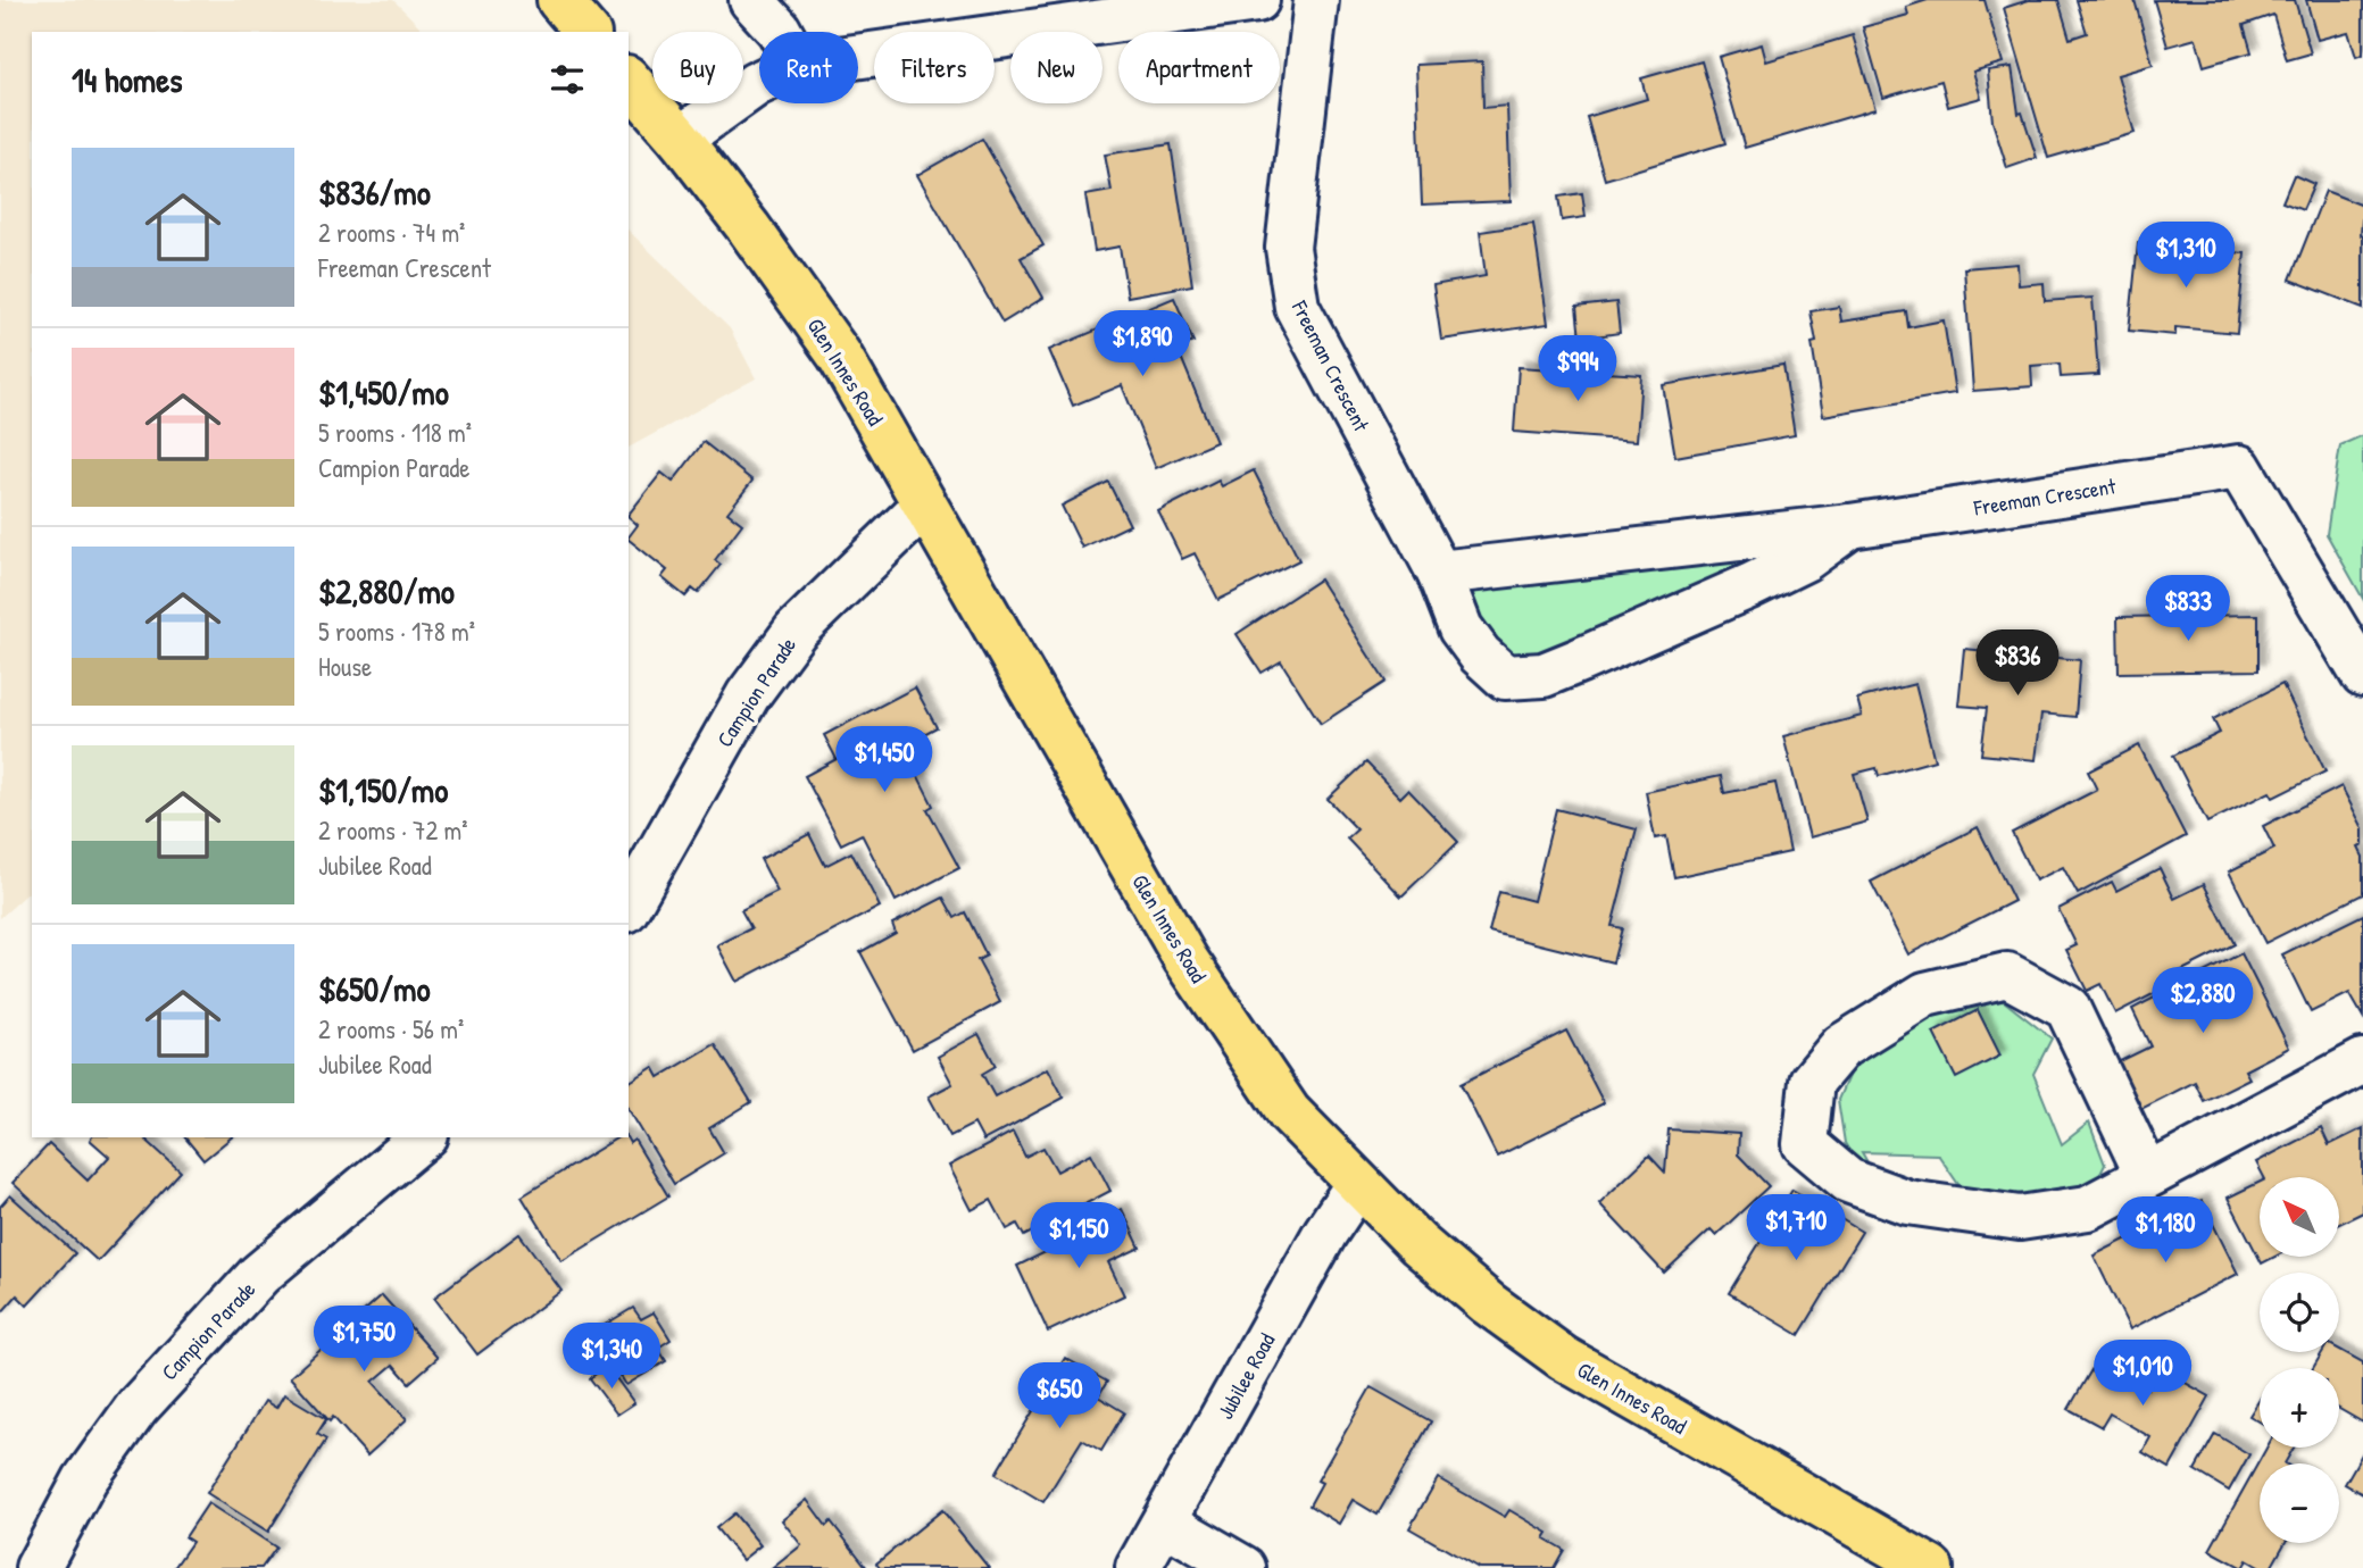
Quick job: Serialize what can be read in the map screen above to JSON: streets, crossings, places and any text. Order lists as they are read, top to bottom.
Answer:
{
  "streets": {
    "main road": ["Glen Innes Road"],
    "street": ["Freeman Crescent", "Campion Parade", "Jubilee Road"]
  },
  "crossings": [
    ["Glen Innes Road", "Campion Parade"],
    ["Glen Innes Road", "Jubilee Road"]
  ],
  "north": "top left",
  "page": {
    "chip": [
      "Buy",
      "Rent",
      "Filters",
      "New",
      "Apartment"
    ],
    "heading": "14 homes",
    "list": [
      {
        "name": "$836/mo",
        "note": "2 rooms · 74 m² · Freeman Crescent"
      },
      {
        "name": "$1,450/mo",
        "note": "5 rooms · 118 m² · Campion Parade"
      },
      {
        "name": "$2,880/mo",
        "note": "5 rooms · 178 m² · House"
      },
      {
        "name": "$1,150/mo",
        "note": "2 rooms · 72 m² · Jubilee Road"
      },
      {
        "name": "$650/mo",
        "note": "2 rooms · 56 m² · Jubilee Road"
      }
    ],
    "price": [
      "$1,310",
      "$1,890",
      "$994",
      "$833",
      "$836",
      "$1,450",
      "$2,880",
      "$1,710",
      "$1,180",
      "$1,150",
      "$1,750",
      "$1,340",
      "$1,010",
      "$650"
    ],
    "map_buttons": ["+", "−"]
  }
}
